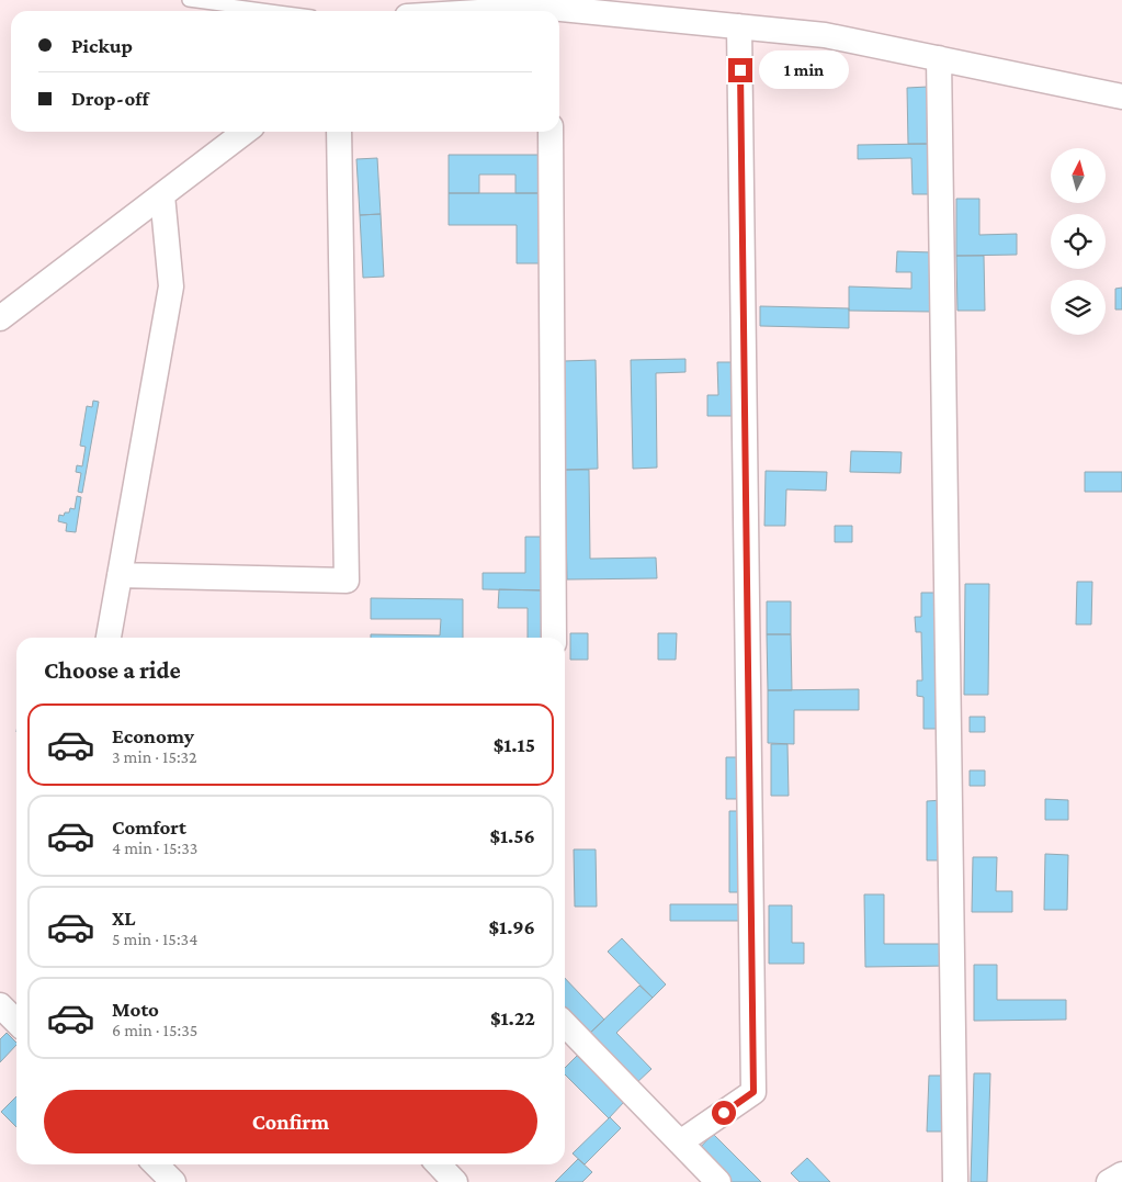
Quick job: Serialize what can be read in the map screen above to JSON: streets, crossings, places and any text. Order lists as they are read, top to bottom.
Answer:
{
  "north": "top",
  "page": {
    "banner": ["Pickup", "Drop-off"],
    "bubble": "1 min",
    "heading": "Choose a ride",
    "list": [
      {
        "name": "Economy",
        "note": "3 min · 15:32",
        "value": "$1.15"
      },
      {
        "name": "Comfort",
        "note": "4 min · 15:33",
        "value": "$1.56"
      },
      {
        "name": "XL",
        "note": "5 min · 15:34",
        "value": "$1.96"
      },
      {
        "name": "Moto",
        "note": "6 min · 15:35",
        "value": "$1.22"
      }
    ],
    "buttons": "Confirm"
  }
}
